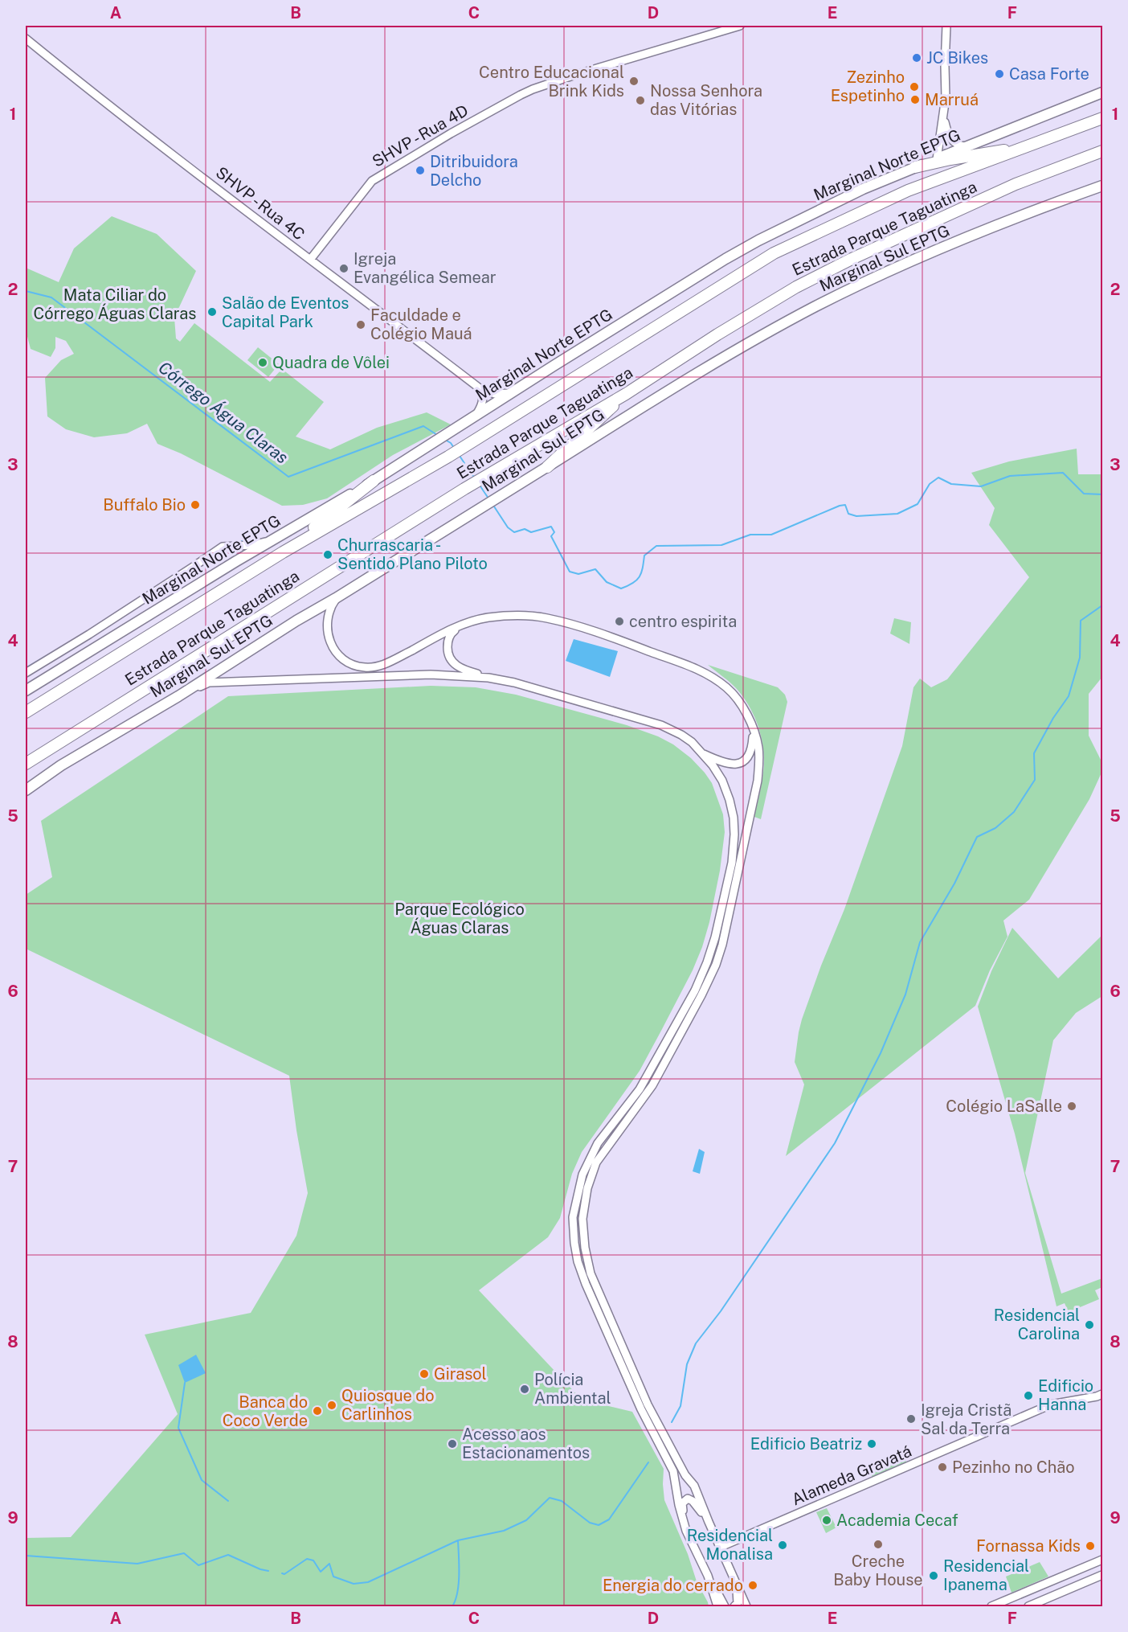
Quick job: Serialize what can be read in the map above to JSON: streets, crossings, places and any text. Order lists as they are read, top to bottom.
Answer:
{
  "streets": {
    "highway": ["Estrada Parque Taguatinga"],
    "main road": ["Marginal Norte EPTG", "Marginal Sul EPTG"],
    "street": ["SHVP - Rua 4D", "SHVP - Rua 4C", "Alameda Gravatá"]
  },
  "crossings": [
    ["SHVP - Rua 4D", "SHVP - Rua 4C"],
    ["Marginal Norte EPTG", "SHVP - Rua 4C"]
  ],
  "water": ["Córrego Água Claras"],
  "parks": ["Mata Ciliar do Córrego Águas Claras", "Parque Ecológico Águas Claras"],
  "places": [
    "JC Bikes",
    "Casa Forte",
    "Centro Educacional Brink Kids",
    "Zezinho Espetinho",
    "Marruá",
    "Nossa Senhora das Vitórias",
    "Ditribuidora Delcho",
    "Igreja Evangélica Semear",
    "Salão de Eventos Capital Park",
    "Faculdade e Colégio Mauá",
    "Quadra de Vôlei",
    "Buffalo Bio",
    "Churrascaria - Sentido Plano Piloto",
    "centro espirita",
    "Colégio LaSalle",
    "Residencial Carolina",
    "Girasol",
    "Polícia Ambiental",
    "Edificio Hanna",
    "Quiosque do Carlinhos",
    "Banca do Coco Verde",
    "Igreja Cristã Sal da Terra",
    "Acesso aos Estacionamentos",
    "Edificio Beatriz",
    "Pezinho no Chão",
    "Academia Cecaf",
    "Creche Baby House",
    "Residencial Monalisa",
    "Fornassa Kids",
    "Residencial Ipanema",
    "Energia do cerrado"
  ],
  "grid": {
    "columns": [
      "A",
      "B",
      "C",
      "D",
      "E",
      "F"
    ],
    "rows": [
      "1",
      "2",
      "3",
      "4",
      "5",
      "6",
      "7",
      "8",
      "9"
    ]
  }
}
